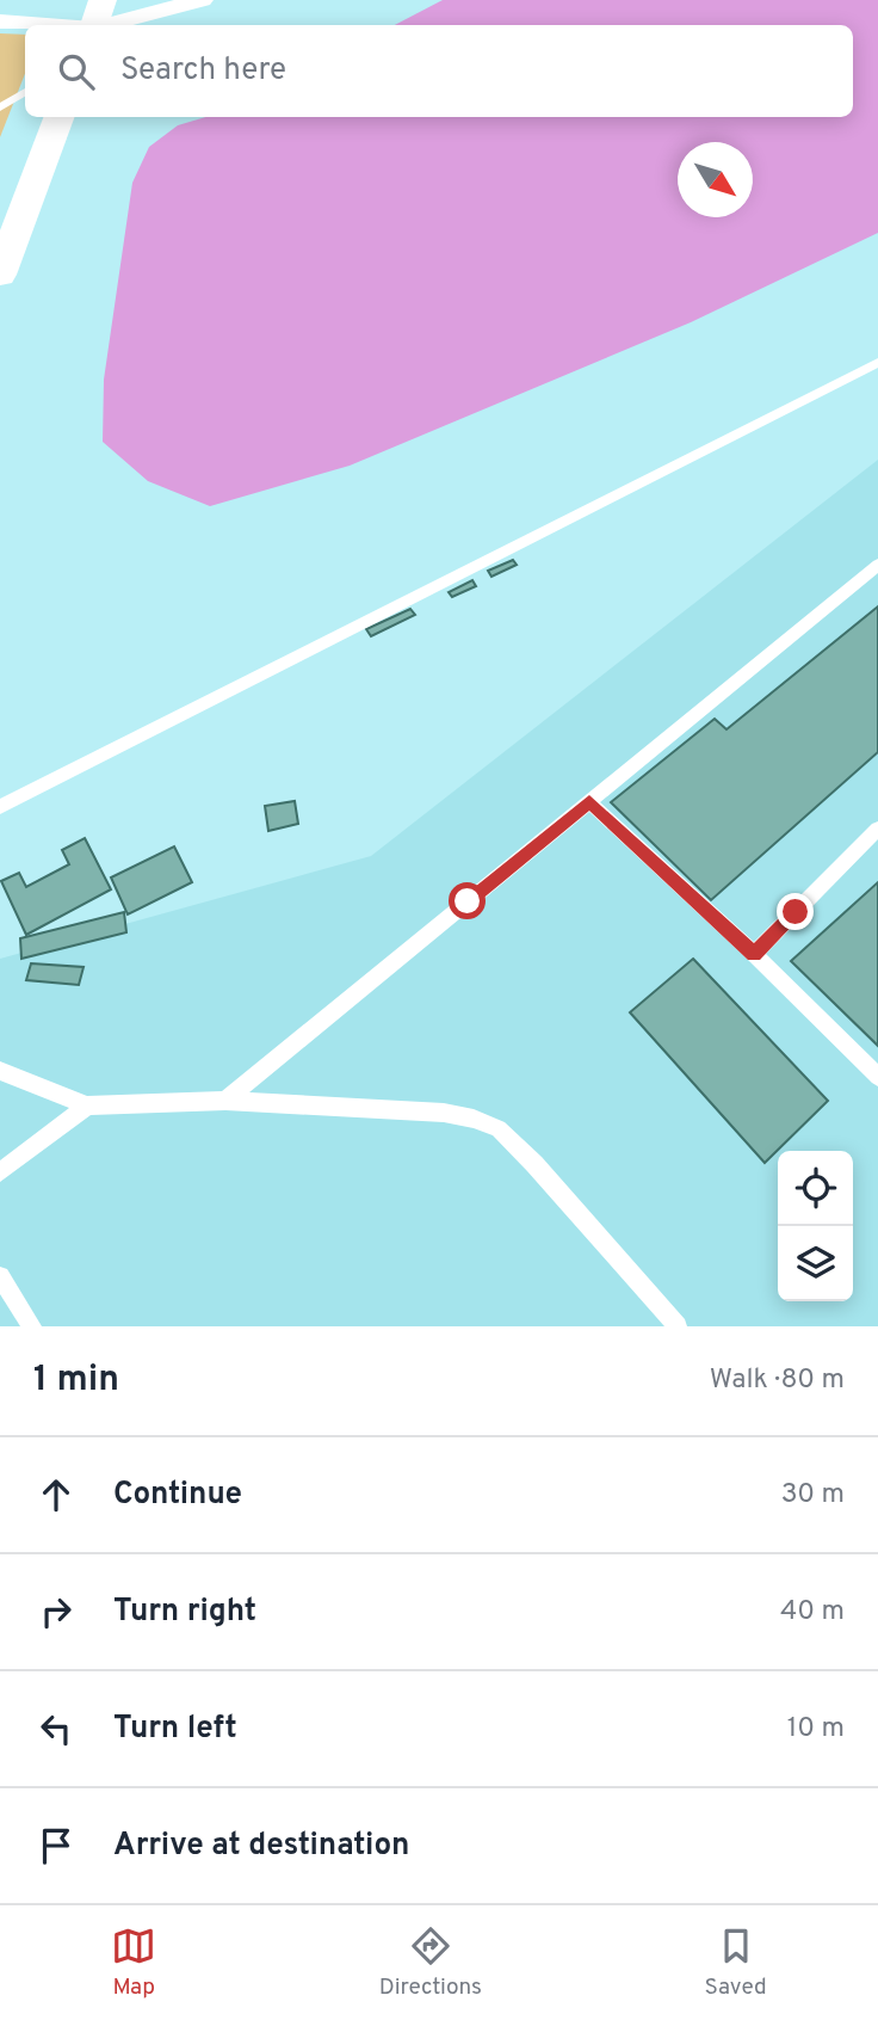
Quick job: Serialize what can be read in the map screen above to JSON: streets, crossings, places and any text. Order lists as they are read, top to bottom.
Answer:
{
  "north": "bottom right",
  "page": {
    "search": "Search here",
    "heading": ["1 min", "Walk · 80 m"],
    "list": [
      ["Continue", "30 m"],
      ["Turn right", "40 m"],
      ["Turn left", "10 m"],
      "Arrive at destination"
    ],
    "nav": ["Map", "Directions", "Saved"]
  }
}
